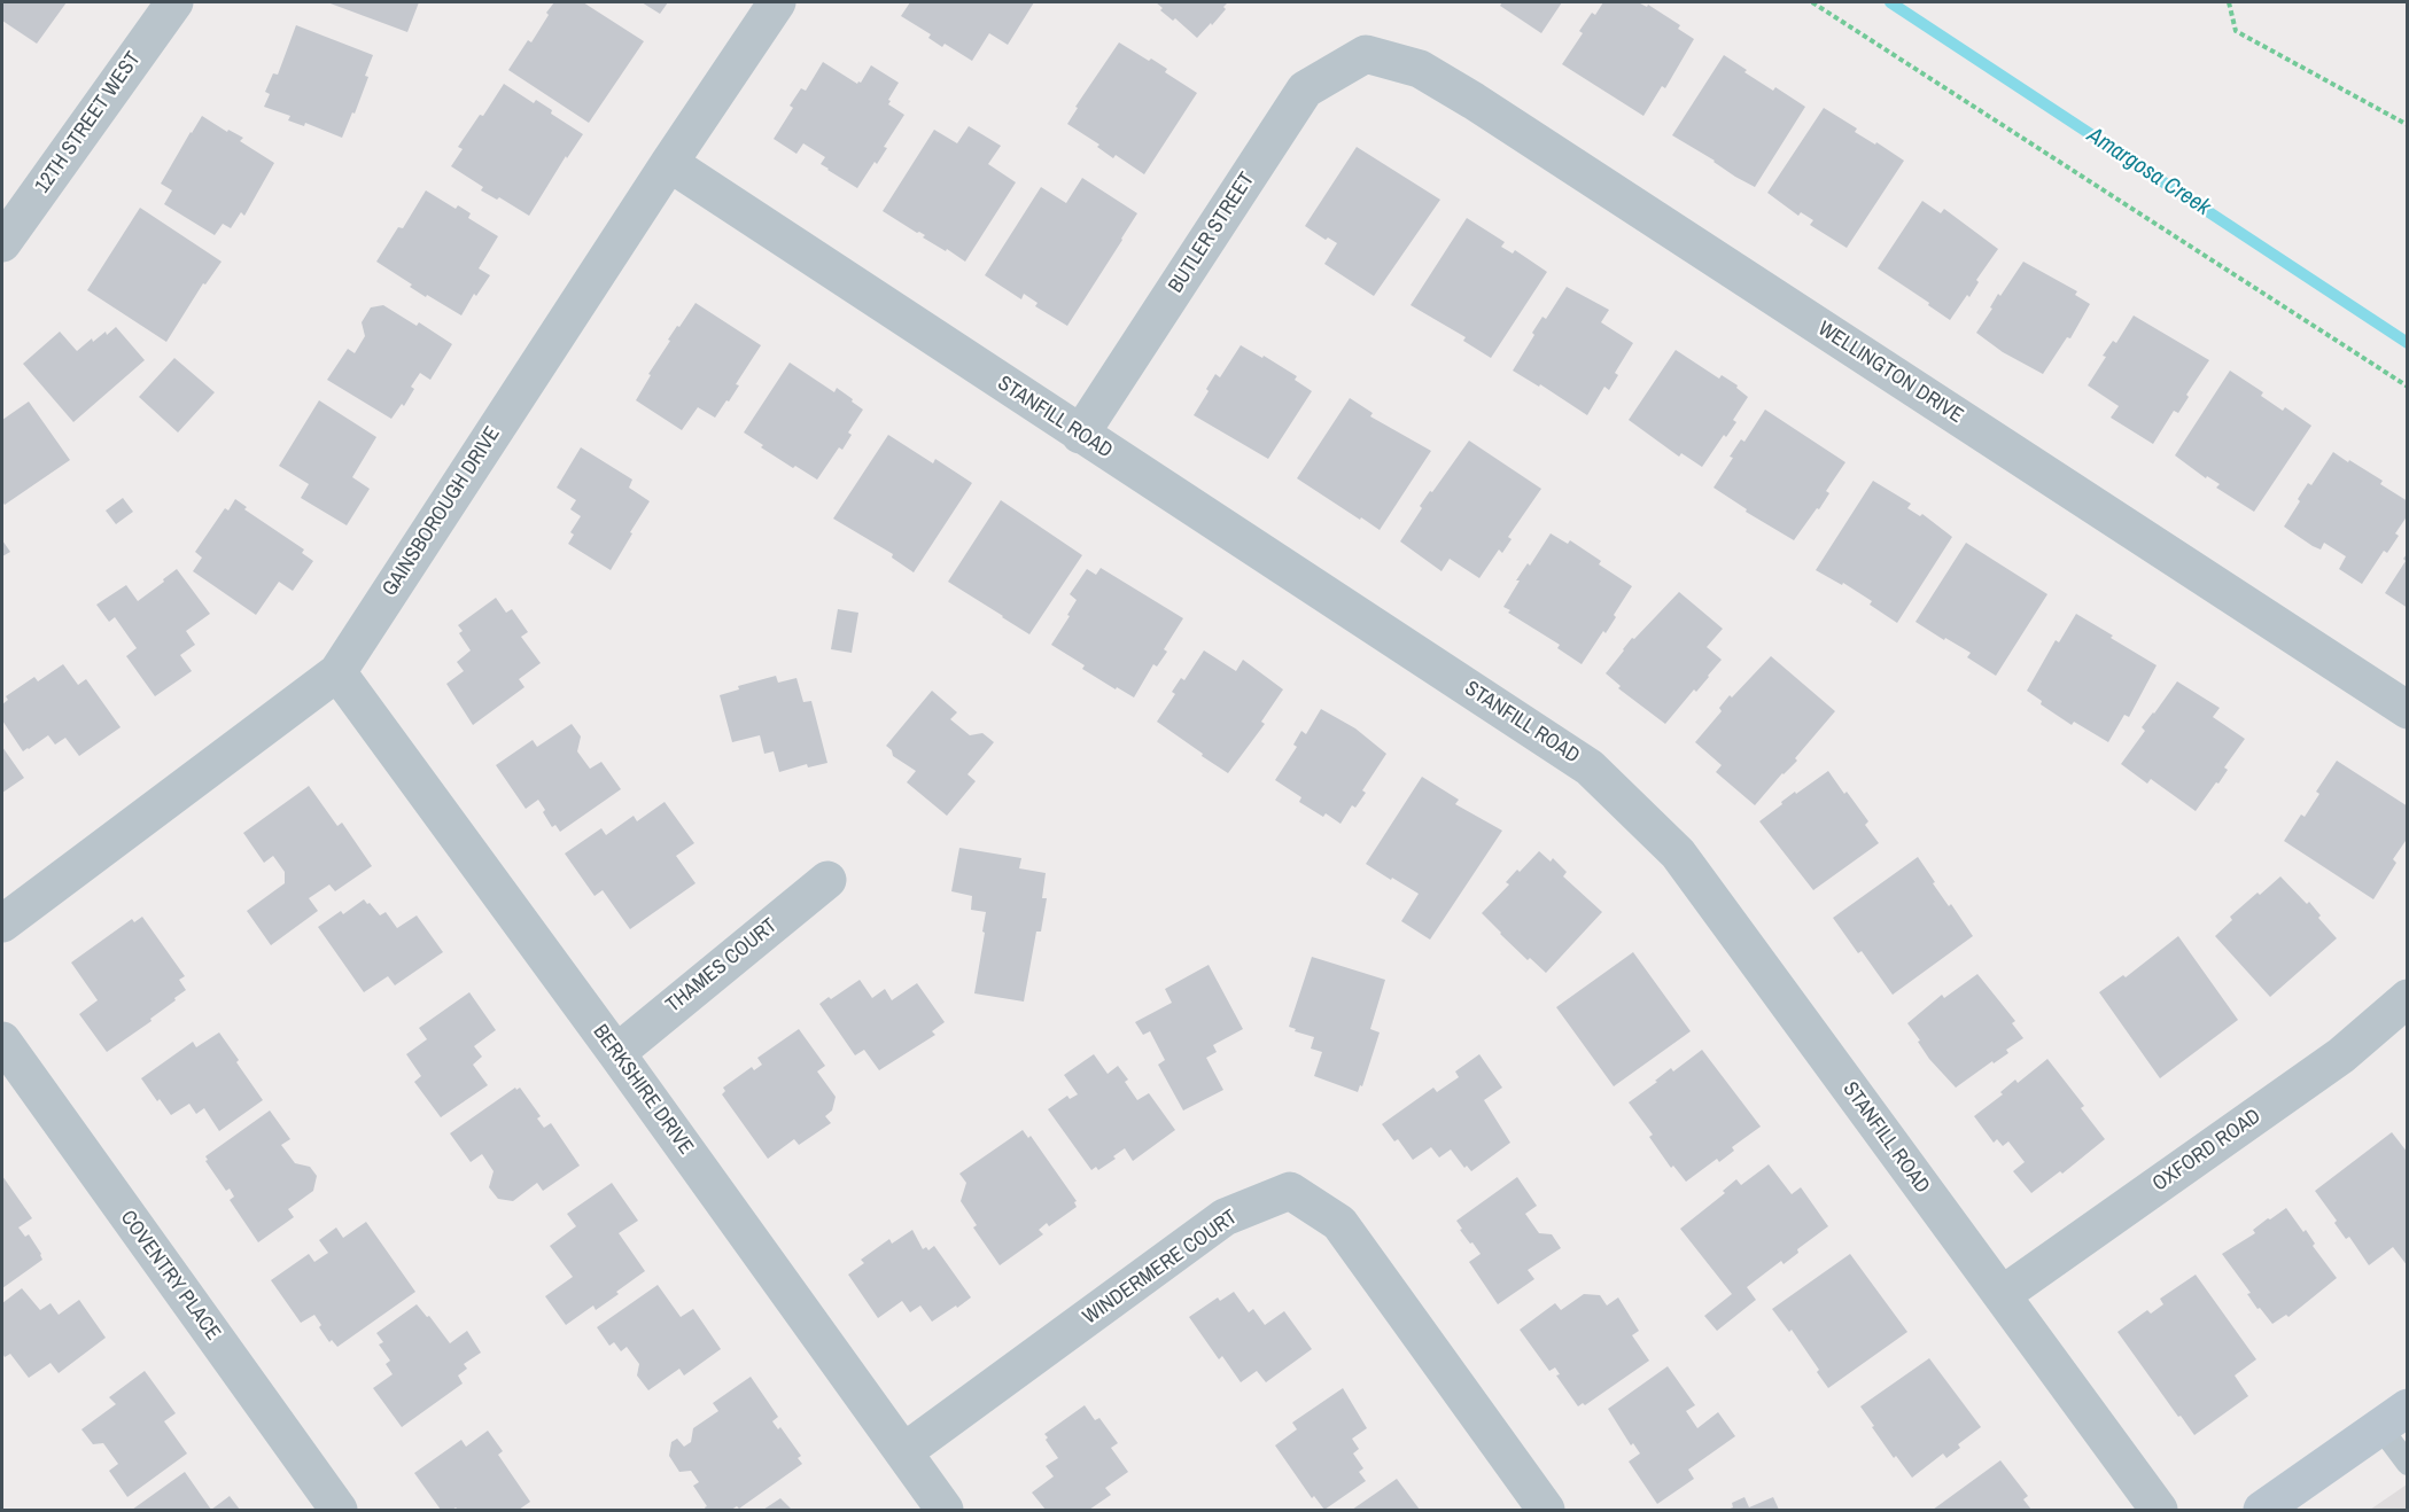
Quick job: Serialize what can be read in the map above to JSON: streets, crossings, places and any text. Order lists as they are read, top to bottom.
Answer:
{
  "streets": {
    "street": [
      "12TH STREET WEST",
      "BUTLER STREET",
      "WELLINGTON DRIVE",
      "STANFILL ROAD",
      "GAINSBOROUGH DRIVE",
      "THAMES COURT",
      "BERKSHIRE DRIVE",
      "OXFORD ROAD",
      "WINDERMERE COURT",
      "COVENTRY PLACE"
    ]
  },
  "crossings": [
    ["BUTLER STREET", "WELLINGTON DRIVE"],
    ["BUTLER STREET", "STANFILL ROAD"],
    ["STANFILL ROAD", "GAINSBOROUGH DRIVE"],
    ["STANFILL ROAD", "OXFORD ROAD"],
    ["GAINSBOROUGH DRIVE", "BERKSHIRE DRIVE"],
    ["THAMES COURT", "BERKSHIRE DRIVE"],
    ["BERKSHIRE DRIVE", "WINDERMERE COURT"]
  ],
  "water": ["Amargosa Creek"]
}
